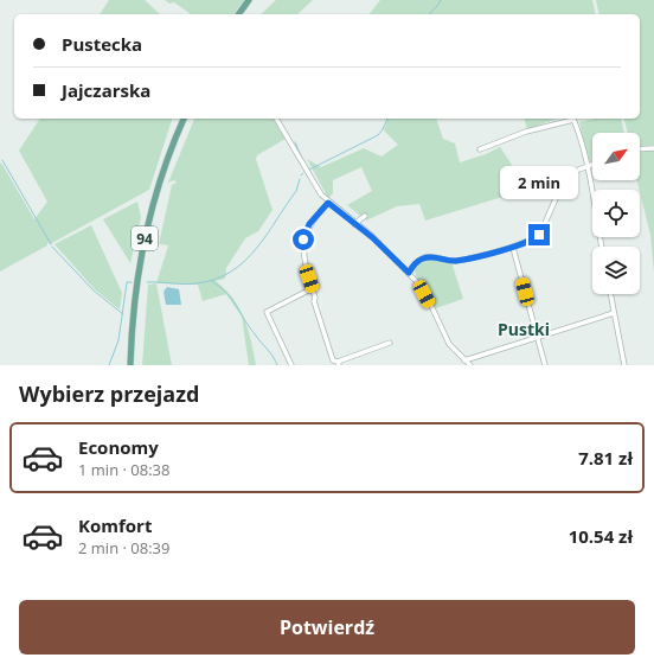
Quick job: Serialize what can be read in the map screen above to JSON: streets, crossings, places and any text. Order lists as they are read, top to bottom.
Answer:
{
  "streets": {
    "main road": ["94"]
  },
  "districts": ["Pustki"],
  "north": "top right",
  "page": {
    "banner": ["Pustecka", "Jajczarska"],
    "bubble": "2 min",
    "heading": "Wybierz przejazd",
    "list": [
      {
        "name": "Economy",
        "note": "1 min · 08:38",
        "value": "7.81 zł"
      },
      {
        "name": "Komfort",
        "note": "2 min · 08:39",
        "value": "10.54 zł"
      }
    ],
    "buttons": "Potwierdź"
  }
}
